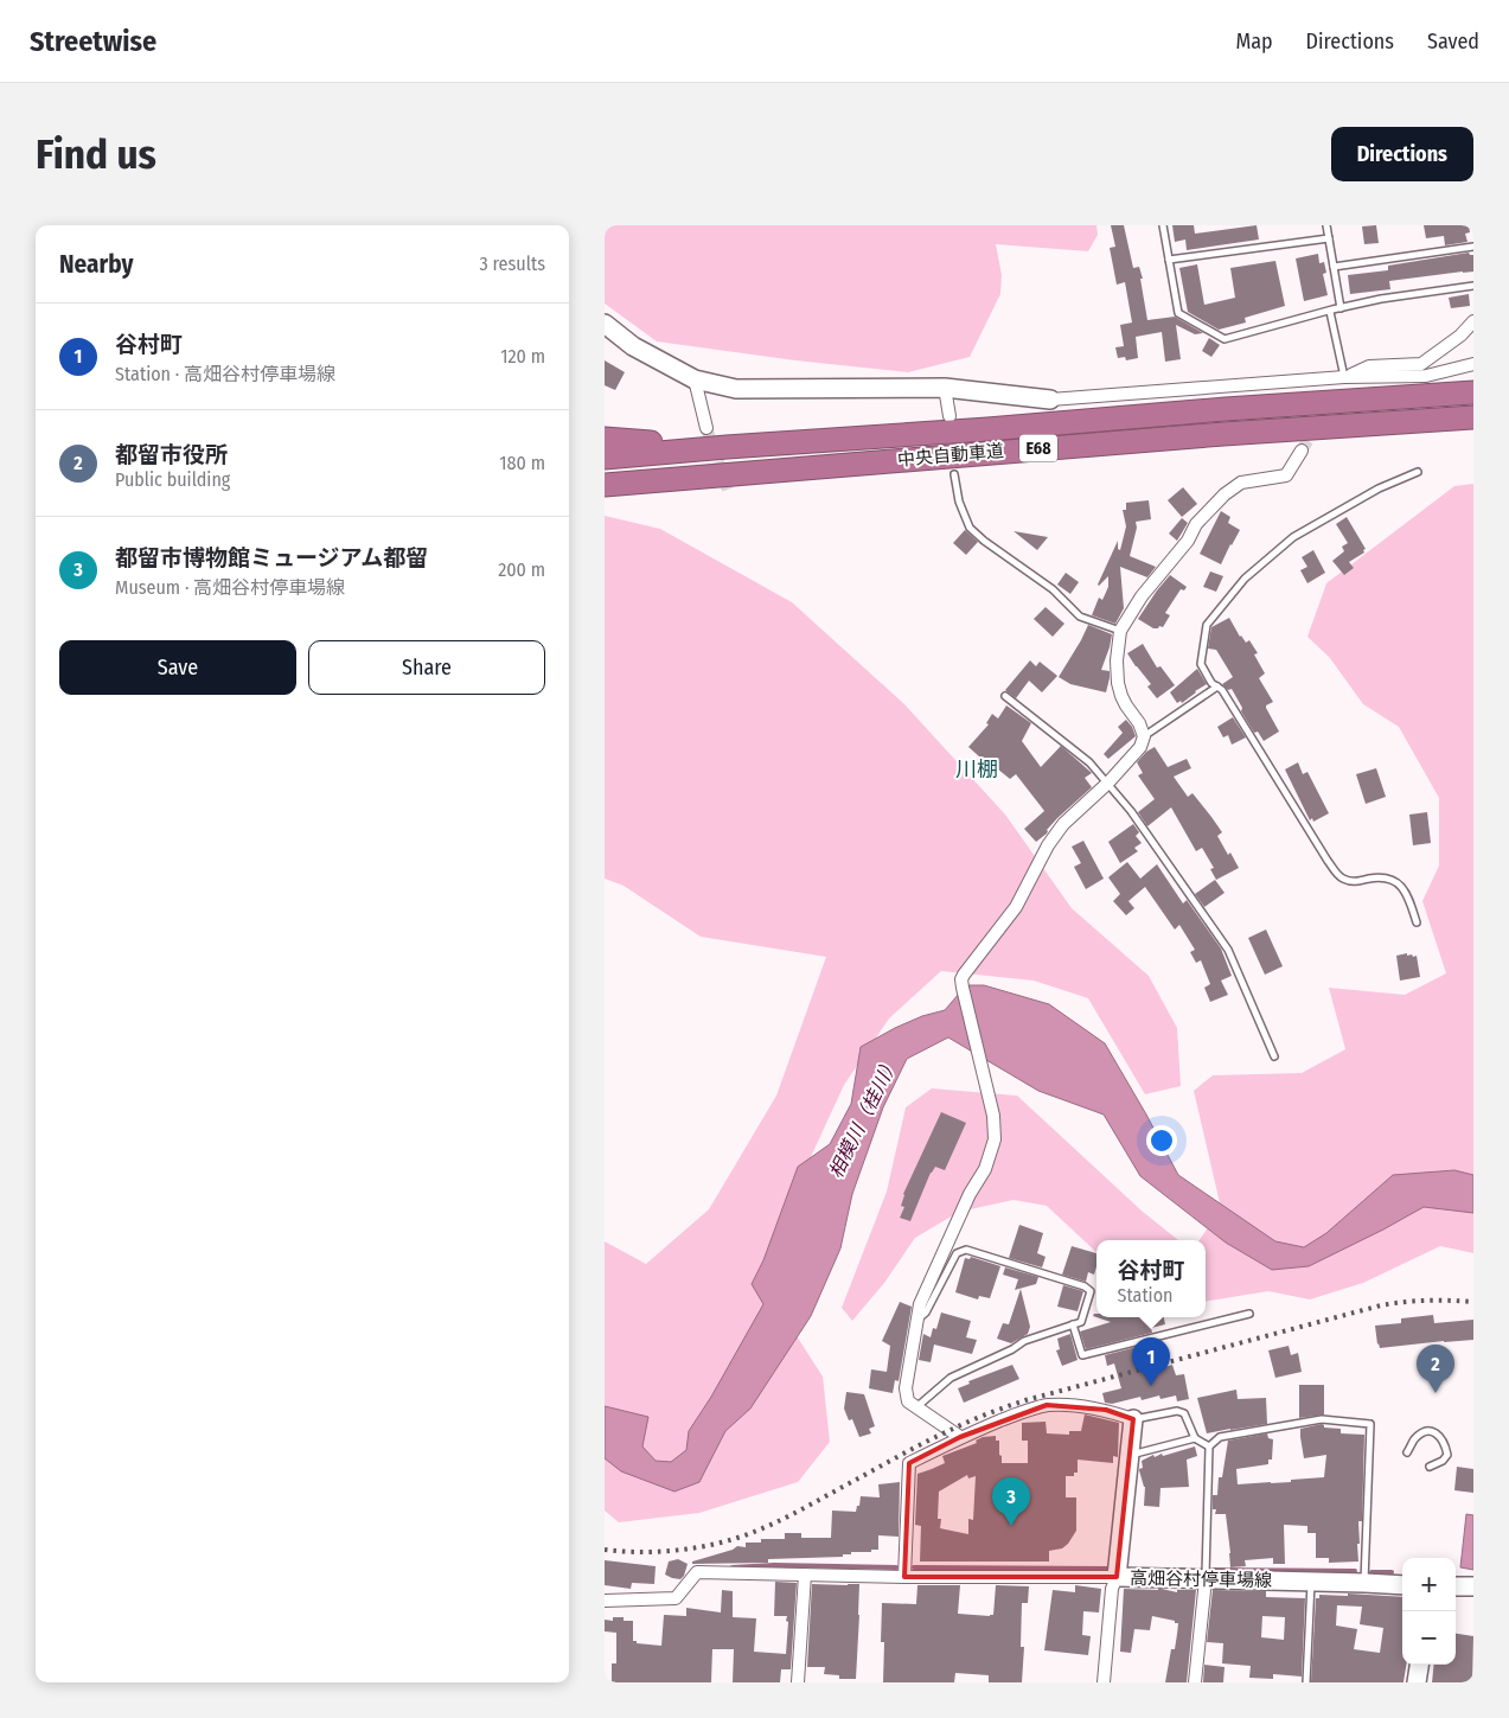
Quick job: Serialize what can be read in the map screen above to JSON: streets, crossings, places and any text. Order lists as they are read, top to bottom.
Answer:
{
  "streets": {
    "highway": ["E68", "中央自動車道"],
    "street": ["高畑谷村停車場線"]
  },
  "districts": ["川棚"],
  "water": ["相模川（桂川）"],
  "page": {
    "header": "Streetwise",
    "nav": ["Map", "Directions", "Saved"],
    "buttons": [
      "Directions",
      ["Save", "Share"]
    ],
    "title": "Find us",
    "heading": ["Nearby", "3 results"],
    "list": [
      {
        "mark": "1",
        "name": "谷村町",
        "note": "Station · 高畑谷村停車場線",
        "value": "120 m"
      },
      {
        "mark": "2",
        "name": "都留市役所",
        "note": "Public building",
        "value": "180 m"
      },
      {
        "mark": "3",
        "name": "都留市博物館ミュージアム都留",
        "note": "Museum · 高畑谷村停車場線",
        "value": "200 m"
      }
    ],
    "popup": ["谷村町", "Station"],
    "pins": ["1", "2", "3"],
    "map_buttons": ["+", "−"]
  }
}
